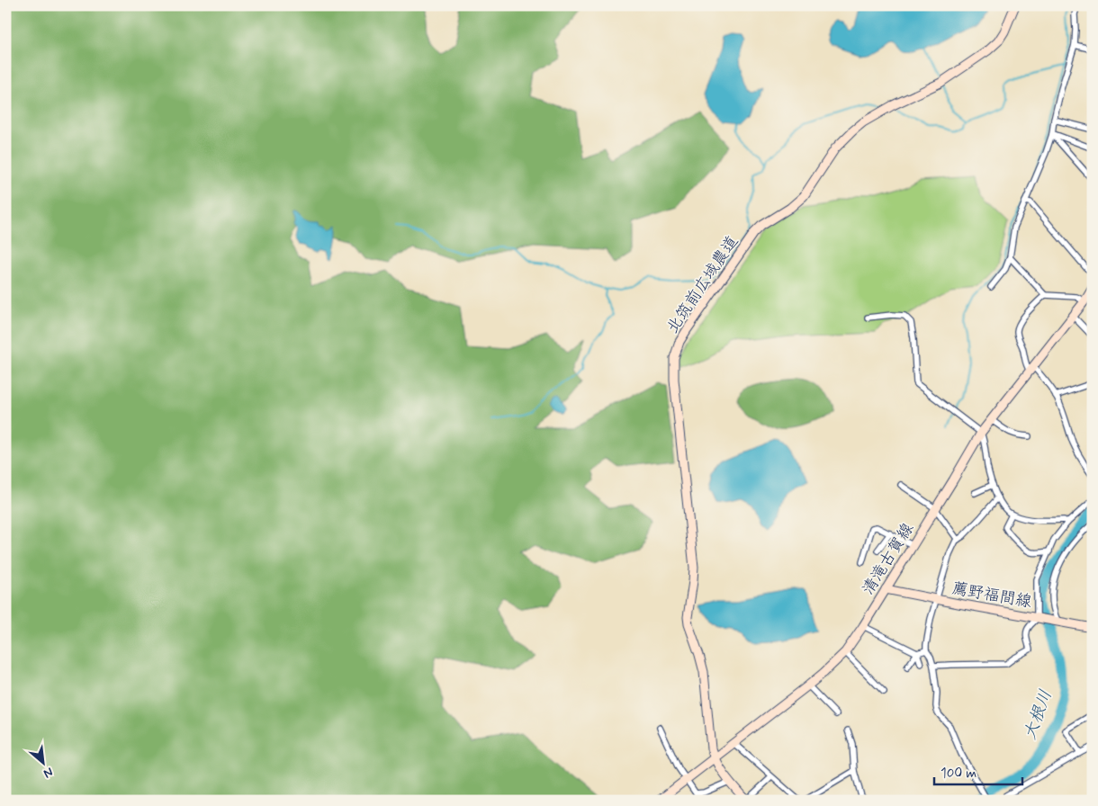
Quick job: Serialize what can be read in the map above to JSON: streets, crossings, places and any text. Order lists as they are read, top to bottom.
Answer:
{
  "streets": {
    "street": ["北筑前広域農道", "清滝古賀線", "薦野福間線"]
  },
  "crossings": [
    ["北筑前広域農道", "清滝古賀線"],
    ["清滝古賀線", "薦野福間線"]
  ],
  "water": ["大根川"],
  "scale_bar": "100 m",
  "north": "bottom right"
}
